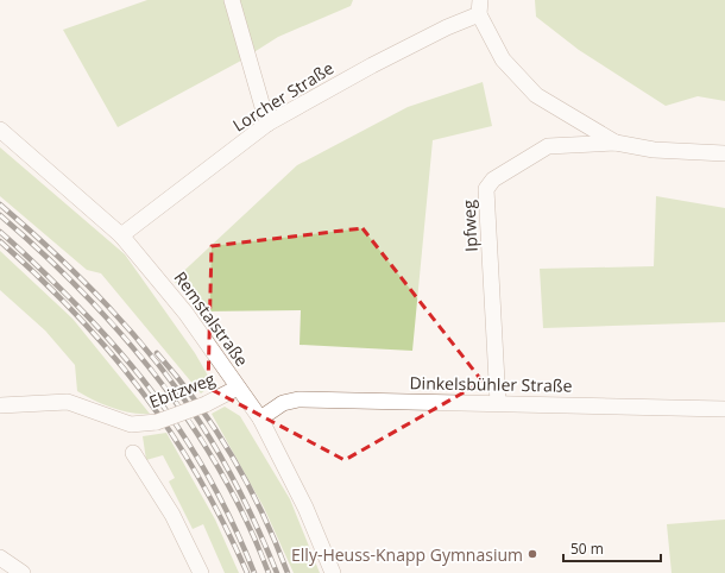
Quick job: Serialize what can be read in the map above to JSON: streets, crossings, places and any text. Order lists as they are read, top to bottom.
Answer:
{
  "streets": {
    "street": [
      "Lorcher Straße",
      "Ipfweg",
      "Remstalstraße",
      "Dinkelsbühler Straße",
      "Ebitzweg"
    ]
  },
  "crossings": [
    ["Lorcher Straße", "Remstalstraße"],
    ["Ipfweg", "Dinkelsbühler Straße"],
    ["Remstalstraße", "Dinkelsbühler Straße"],
    ["Remstalstraße", "Ebitzweg"]
  ],
  "places": ["Elly-Heuss-Knapp Gymnasium"],
  "scale_bar": "50 m"
}
